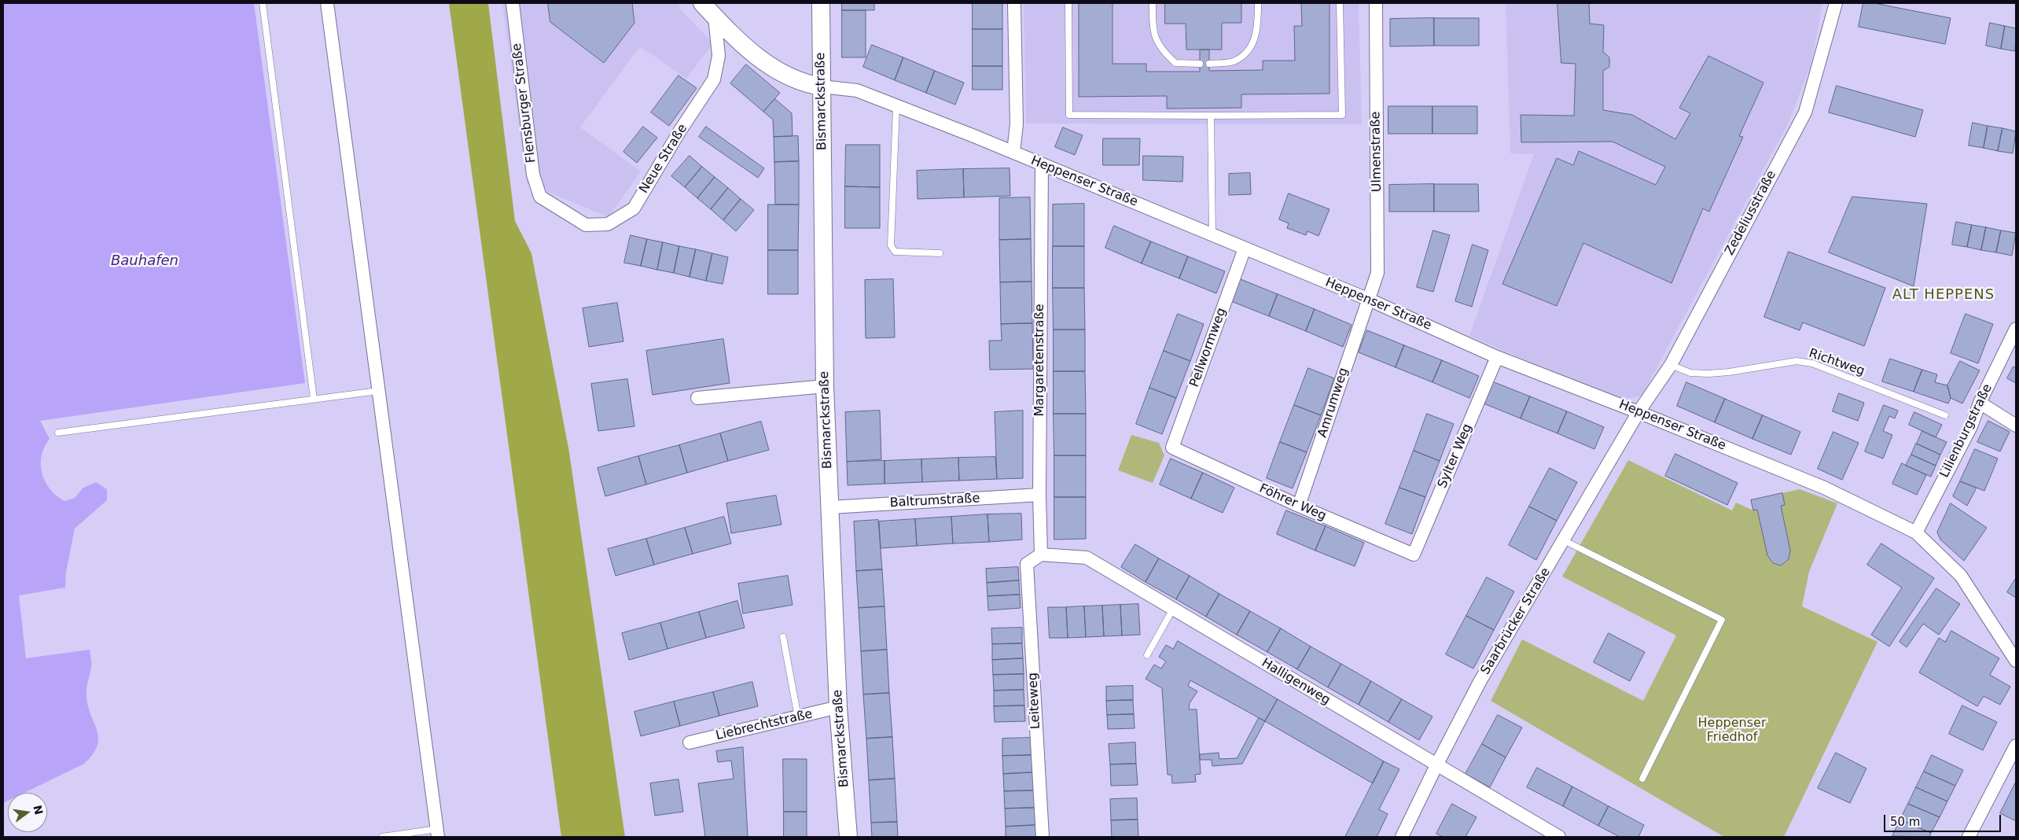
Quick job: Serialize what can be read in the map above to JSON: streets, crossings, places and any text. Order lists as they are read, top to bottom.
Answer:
{
  "streets": {
    "main road": ["Bismarckstraße", "Heppenser Straße"],
    "street": [
      "Flensburger Straße",
      "Ulmenstraße",
      "Neue Straße",
      "Zedeliusstraße",
      "Pellwormweg",
      "Margaretenstraße",
      "Amrumweg",
      "Lilienburgstraße",
      "Sylter Weg",
      "Baltrumstraße",
      "Föhrer Weg",
      "Saarbrücker Straße",
      "Halligenweg",
      "Leiteweg",
      "Liebrechtstraße"
    ],
    "lane": ["Richtweg"]
  },
  "crossings": [
    ["Bismarckstraße", "Heppenser Straße"],
    ["Bismarckstraße", "Baltrumstraße"],
    ["Bismarckstraße", "Liebrechtstraße"],
    ["Flensburger Straße", "Neue Straße"],
    ["Ulmenstraße", "Heppenser Straße"],
    ["Ulmenstraße", "Amrumweg"],
    ["Neue Straße", "Heppenser Straße"],
    ["Heppenser Straße", "Zedeliusstraße"],
    ["Heppenser Straße", "Pellwormweg"],
    ["Heppenser Straße", "Margaretenstraße"],
    ["Heppenser Straße", "Amrumweg"],
    ["Heppenser Straße", "Lilienburgstraße"],
    ["Heppenser Straße", "Sylter Weg"],
    ["Heppenser Straße", "Saarbrücker Straße"],
    ["Zedeliusstraße", "Richtweg"],
    ["Zedeliusstraße", "Saarbrücker Straße"],
    ["Pellwormweg", "Föhrer Weg"],
    ["Margaretenstraße", "Baltrumstraße"],
    ["Margaretenstraße", "Halligenweg"],
    ["Margaretenstraße", "Leiteweg"],
    ["Amrumweg", "Föhrer Weg"],
    ["Sylter Weg", "Föhrer Weg"],
    ["Saarbrücker Straße", "Halligenweg"],
    ["Halligenweg", "Leiteweg"]
  ],
  "districts": ["ALT HEPPENS"],
  "water": ["Bauhafen"],
  "parks": ["Heppenser Friedhof"],
  "scale_bar": "50 m",
  "north": "right"
}
